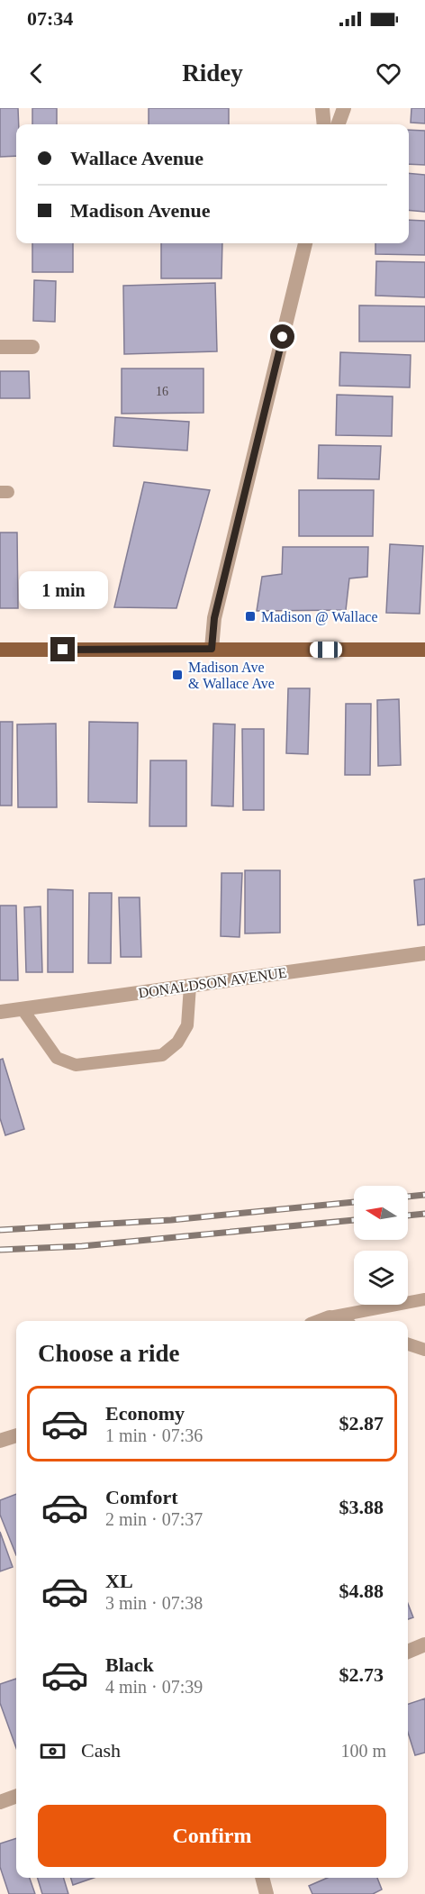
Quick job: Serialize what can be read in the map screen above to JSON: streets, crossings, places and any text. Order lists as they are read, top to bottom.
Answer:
{
  "streets": {
    "street": ["DONALDSON AVENUE"]
  },
  "places": {
    "transit": ["Madison @ Wallace", "Madison Ave & Wallace Ave"]
  },
  "house_numbers": ["16"],
  "north": "left",
  "page": {
    "status": "07:34",
    "header": "Ridey",
    "banner": ["Wallace Avenue", "Madison Avenue"],
    "bubble": "1 min",
    "heading": "Choose a ride",
    "list": [
      {
        "name": "Economy",
        "note": "1 min · 07:36",
        "value": "$2.87"
      },
      {
        "name": "Comfort",
        "note": "2 min · 07:37",
        "value": "$3.88"
      },
      {
        "name": "XL",
        "note": "3 min · 07:38",
        "value": "$4.88"
      },
      {
        "name": "Black",
        "note": "4 min · 07:39",
        "value": "$2.73"
      }
    ],
    "pay": ["Cash", "100 m"],
    "buttons": "Confirm"
  }
}
